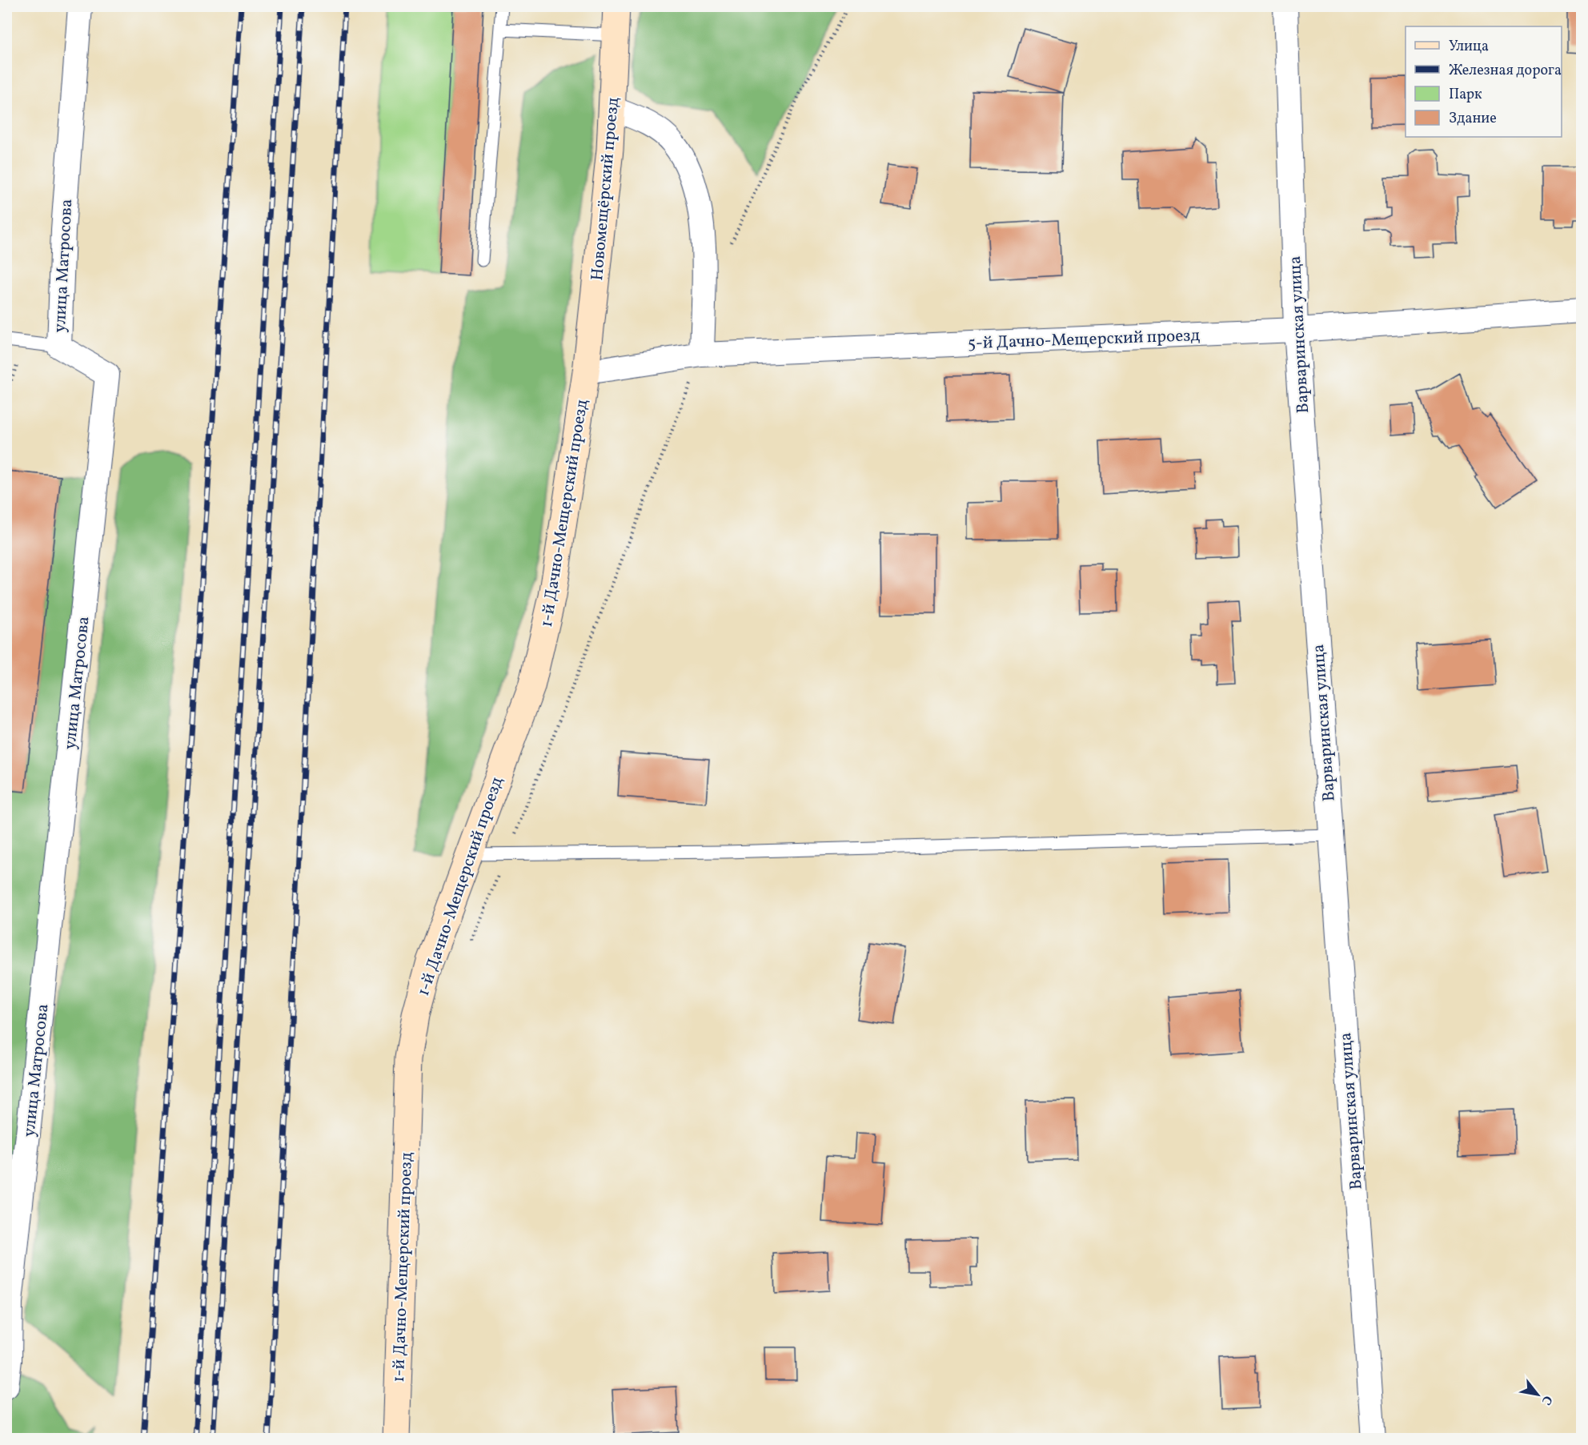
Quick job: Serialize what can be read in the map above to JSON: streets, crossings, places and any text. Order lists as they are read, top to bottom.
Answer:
{
  "streets": {
    "street": [
      "Новомещёрский проезд",
      "улица Матросова",
      "Варваринская улица",
      "5-й Дачно-Мещерский проезд",
      "1-й Дачно-Мещерский проезд"
    ]
  },
  "crossings": [
    ["Новомещёрский проезд", "5-й Дачно-Мещерский проезд"],
    ["Новомещёрский проезд", "1-й Дачно-Мещерский проезд"],
    ["Варваринская улица", "5-й Дачно-Мещерский проезд"],
    ["5-й Дачно-Мещерский проезд", "1-й Дачно-Мещерский проезд"]
  ],
  "legend": [
    "Улица",
    "Железная дорога",
    "Парк",
    "Здание"
  ],
  "north": "bottom right"
}
